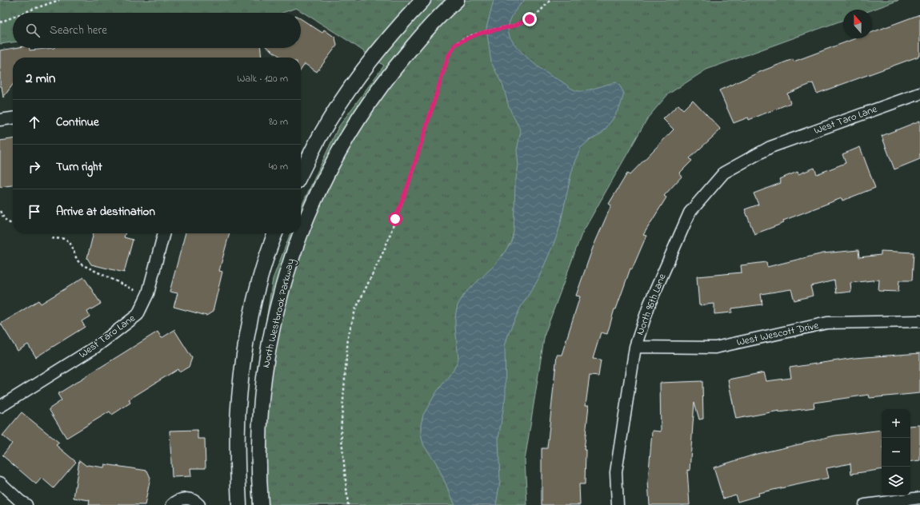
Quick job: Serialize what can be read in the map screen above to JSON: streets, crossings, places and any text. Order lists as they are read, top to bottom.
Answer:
{
  "streets": {
    "street": [
      "West Taro Lane",
      "North 96th Lane",
      "North Westbrook Parkway",
      "West Wescott Drive"
    ]
  },
  "crossings": [
    ["West Taro Lane", "North 96th Lane"],
    ["North 96th Lane", "West Wescott Drive"]
  ],
  "north": "top",
  "page": {
    "search": "Search here",
    "heading": ["2 min", "Walk · 120 m"],
    "list": [
      ["Continue", "80 m"],
      ["Turn right", "40 m"],
      "Arrive at destination"
    ],
    "map_buttons": ["+", "−"]
  }
}
